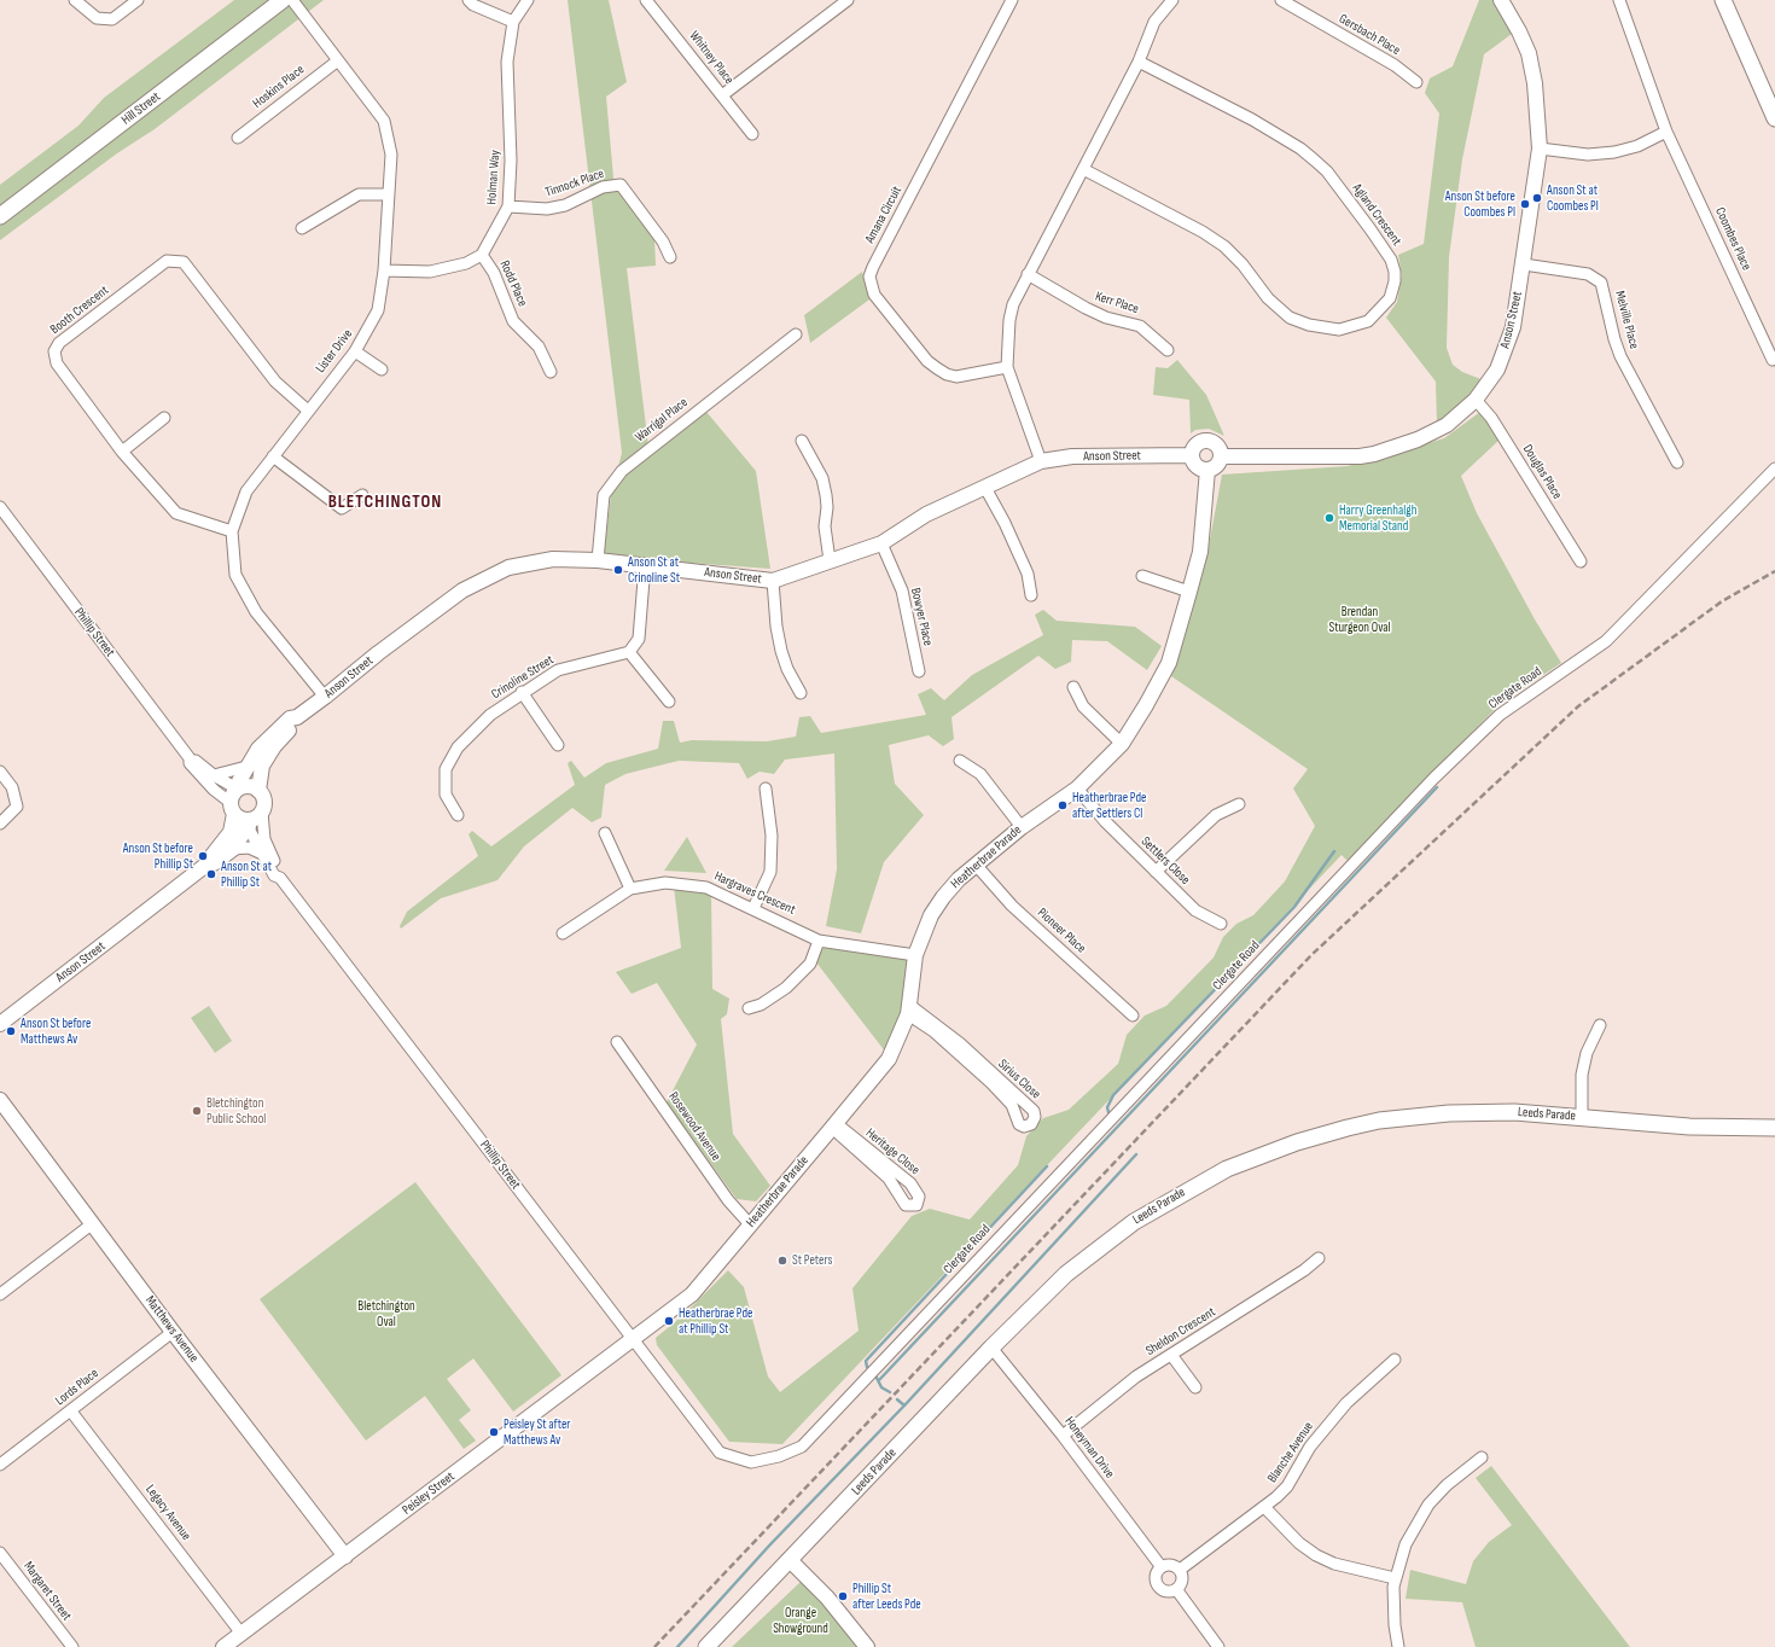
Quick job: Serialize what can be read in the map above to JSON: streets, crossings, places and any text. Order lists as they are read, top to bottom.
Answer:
{
  "streets": {
    "main road": ["Hill Street", "Leeds Parade"],
    "street": [
      "Gersbach Place",
      "Whitney Place",
      "Hoskins Place",
      "Holman Way",
      "Tinnock Place",
      "Amana Circuit",
      "Agland Crescent",
      "Coombes Place",
      "Rodd Place",
      "Kerr Place",
      "Booth Crescent",
      "Anson Street",
      "Melville Place",
      "Lister Drive",
      "Warrigal Place",
      "Douglas Place",
      "Bowyer Place",
      "Phillip Street",
      "Crinoline Street",
      "Clergate Road",
      "Heatherbrae Parade",
      "Settlers Close",
      "Hargraves Crescent",
      "Pioneer Place",
      "Sirius Close",
      "Rosewood Avenue",
      "Heritage Close",
      "Matthews Avenue",
      "Sheldon Crescent",
      "Lords Place",
      "Honeyman Drive",
      "Blanche Avenue",
      "Peisley Street",
      "Legacy Avenue",
      "Margaret Street"
    ]
  },
  "crossings": [
    ["Hoskins Place", "Lister Drive"],
    ["Holman Way", "Tinnock Place"],
    ["Holman Way", "Rodd Place"],
    ["Booth Crescent", "Lister Drive"],
    ["Anson Street", "Melville Place"],
    ["Anson Street", "Lister Drive"],
    ["Anson Street", "Warrigal Place"],
    ["Anson Street", "Douglas Place"],
    ["Anson Street", "Bowyer Place"],
    ["Anson Street", "Phillip Street"],
    ["Anson Street", "Heatherbrae Parade"],
    ["Phillip Street", "Clergate Road"],
    ["Phillip Street", "Heatherbrae Parade"],
    ["Phillip Street", "Peisley Street"],
    ["Heatherbrae Parade", "Settlers Close"],
    ["Heatherbrae Parade", "Hargraves Crescent"],
    ["Heatherbrae Parade", "Pioneer Place"],
    ["Heatherbrae Parade", "Sirius Close"],
    ["Heatherbrae Parade", "Rosewood Avenue"],
    ["Heatherbrae Parade", "Heritage Close"],
    ["Heatherbrae Parade", "Peisley Street"],
    ["Leeds Parade", "Honeyman Drive"],
    ["Matthews Avenue", "Lords Place"],
    ["Matthews Avenue", "Peisley Street"],
    ["Sheldon Crescent", "Honeyman Drive"],
    ["Lords Place", "Legacy Avenue"],
    ["Honeyman Drive", "Blanche Avenue"],
    ["Peisley Street", "Legacy Avenue"]
  ],
  "districts": ["BLETCHINGTON"],
  "parks": ["Brendan Sturgeon Oval", "Bletchington Oval", "Orange Showground"],
  "places": [
    "Anson St at Coombes Pl",
    "Anson St before Coombes Pl",
    "Harry Greenhalgh Memorial Stand",
    "Anson St at Crinoline St",
    "Heatherbrae Pde after Settlers Cl",
    "Anson St before Phillip St",
    "Anson St at Phillip St",
    "Anson St before Matthews Av",
    "Bletchington Public School",
    "St Peters",
    "Heatherbrae Pde at Phillip St",
    "Peisley St after Matthews Av",
    "Phillip St after Leeds Pde"
  ]
}
